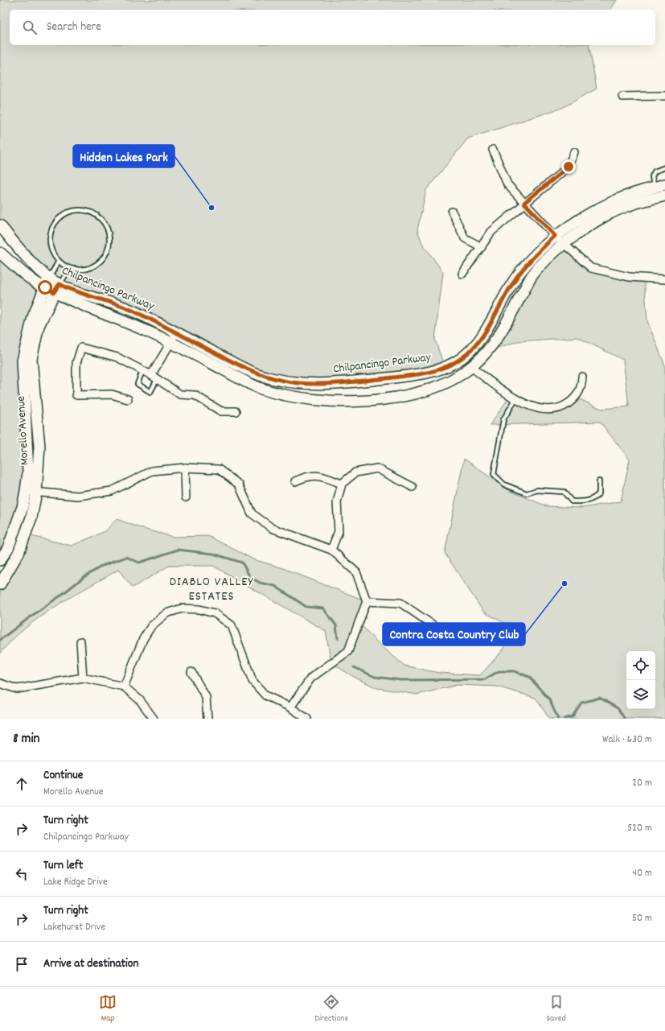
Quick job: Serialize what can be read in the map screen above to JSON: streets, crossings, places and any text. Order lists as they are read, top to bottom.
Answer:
{
  "streets": {
    "street": ["Chilpancingo Parkway", "Morello Avenue"]
  },
  "crossings": [
    ["Chilpancingo Parkway", "Morello Avenue"]
  ],
  "districts": ["DIABLO VALLEY ESTATES"],
  "places": ["Hidden Lakes Park", "Contra Costa Country Club"],
  "page": {
    "search": "Search here",
    "heading": ["8 min", "Walk · 630 m"],
    "list": [
      ["Continue", "Morello Avenue", "20 m"],
      ["Turn right", "Chilpancingo Parkway", "520 m"],
      ["Turn left", "Lake Ridge Drive", "40 m"],
      ["Turn right", "Lakehurst Drive", "50 m"],
      "Arrive at destination"
    ],
    "nav": ["Map", "Directions", "Saved"]
  }
}
